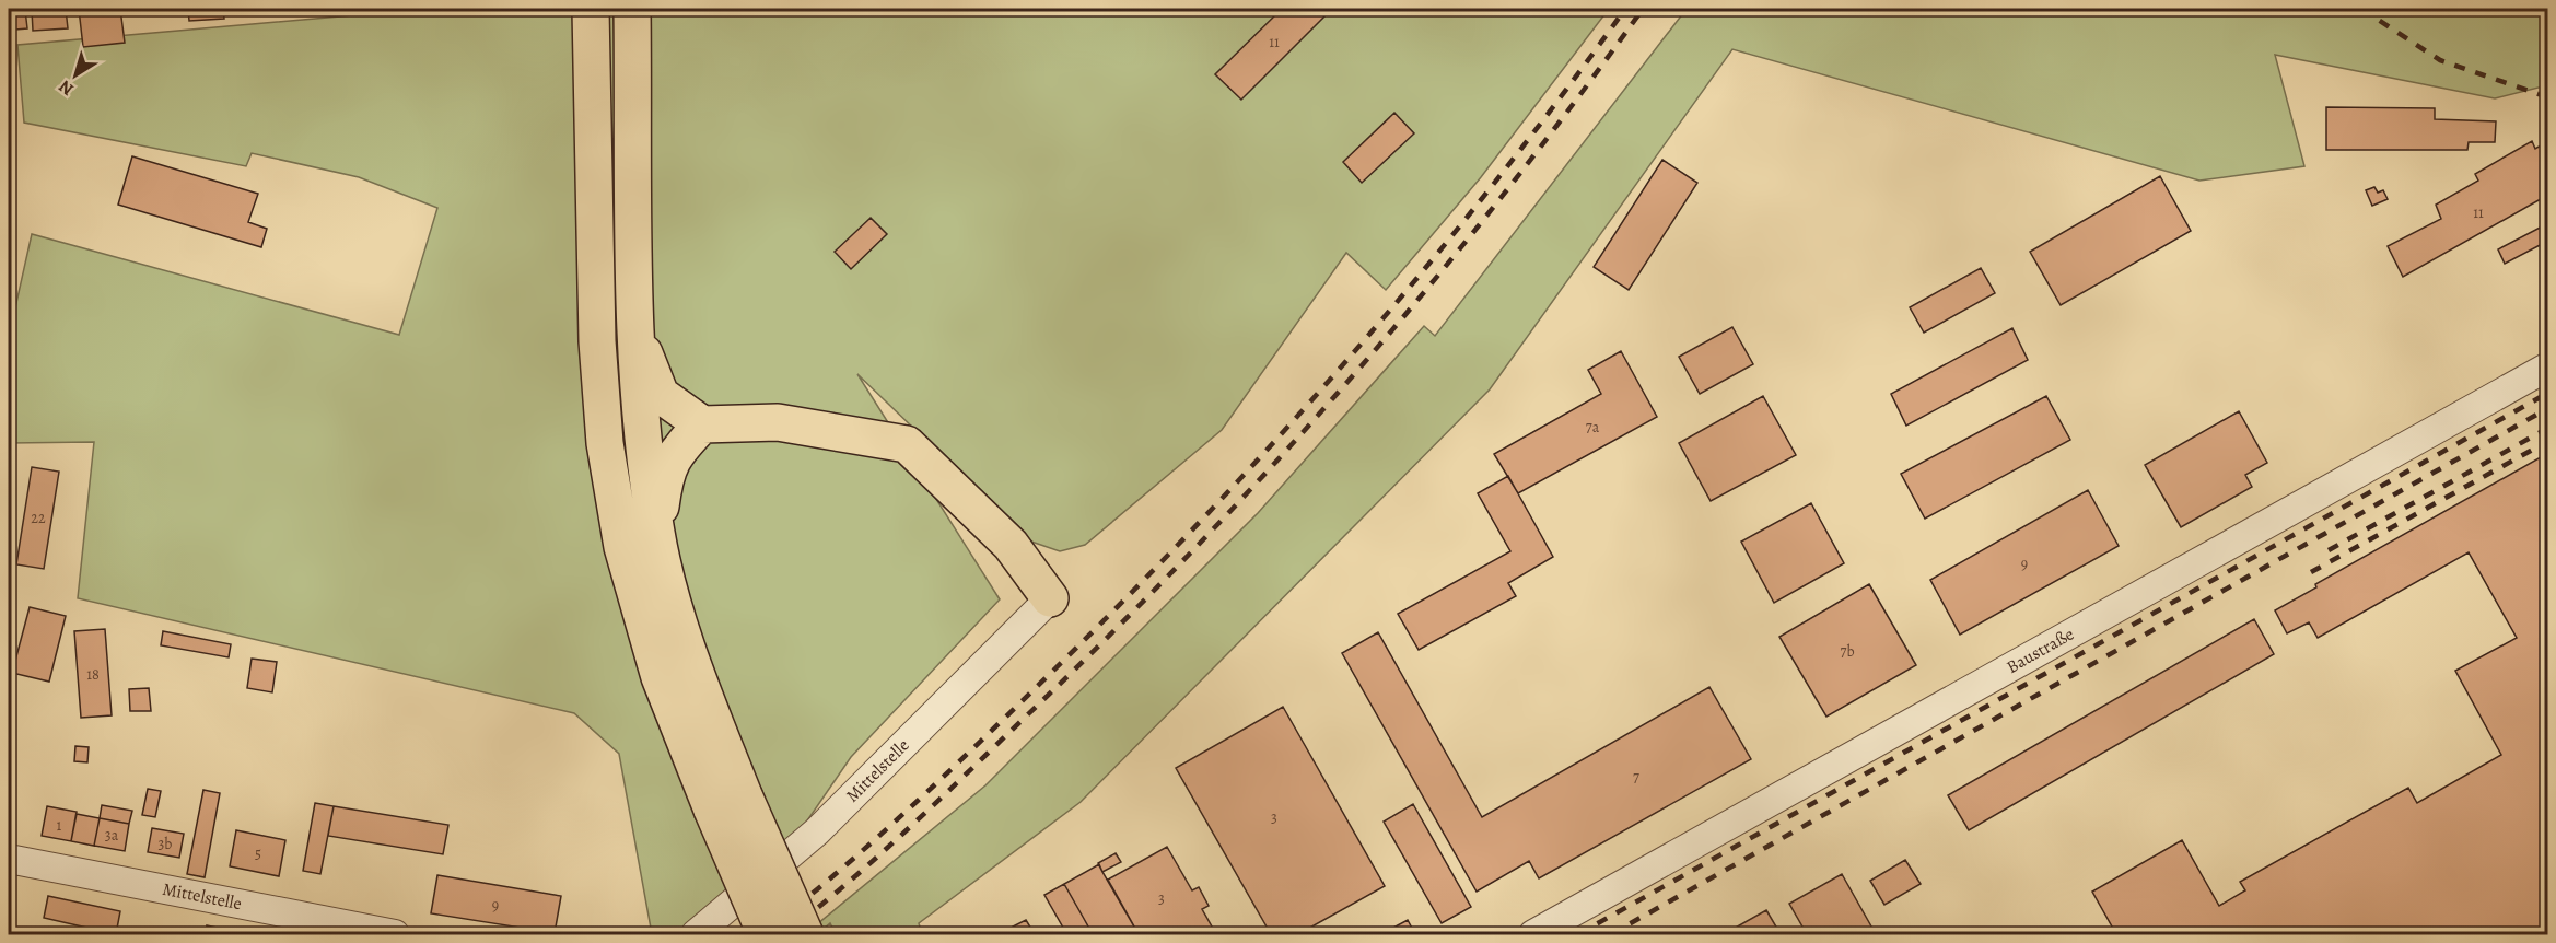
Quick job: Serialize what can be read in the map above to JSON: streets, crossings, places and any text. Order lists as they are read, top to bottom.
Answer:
{
  "streets": {
    "street": ["Baustraße", "Mittelstelle"]
  },
  "house_numbers": [
    "11",
    "11",
    "7a",
    "22",
    "9",
    "7b",
    "18",
    "7",
    "3",
    "1",
    "3a",
    "3b",
    "5",
    "3",
    "9"
  ],
  "north": "bottom left"
}
